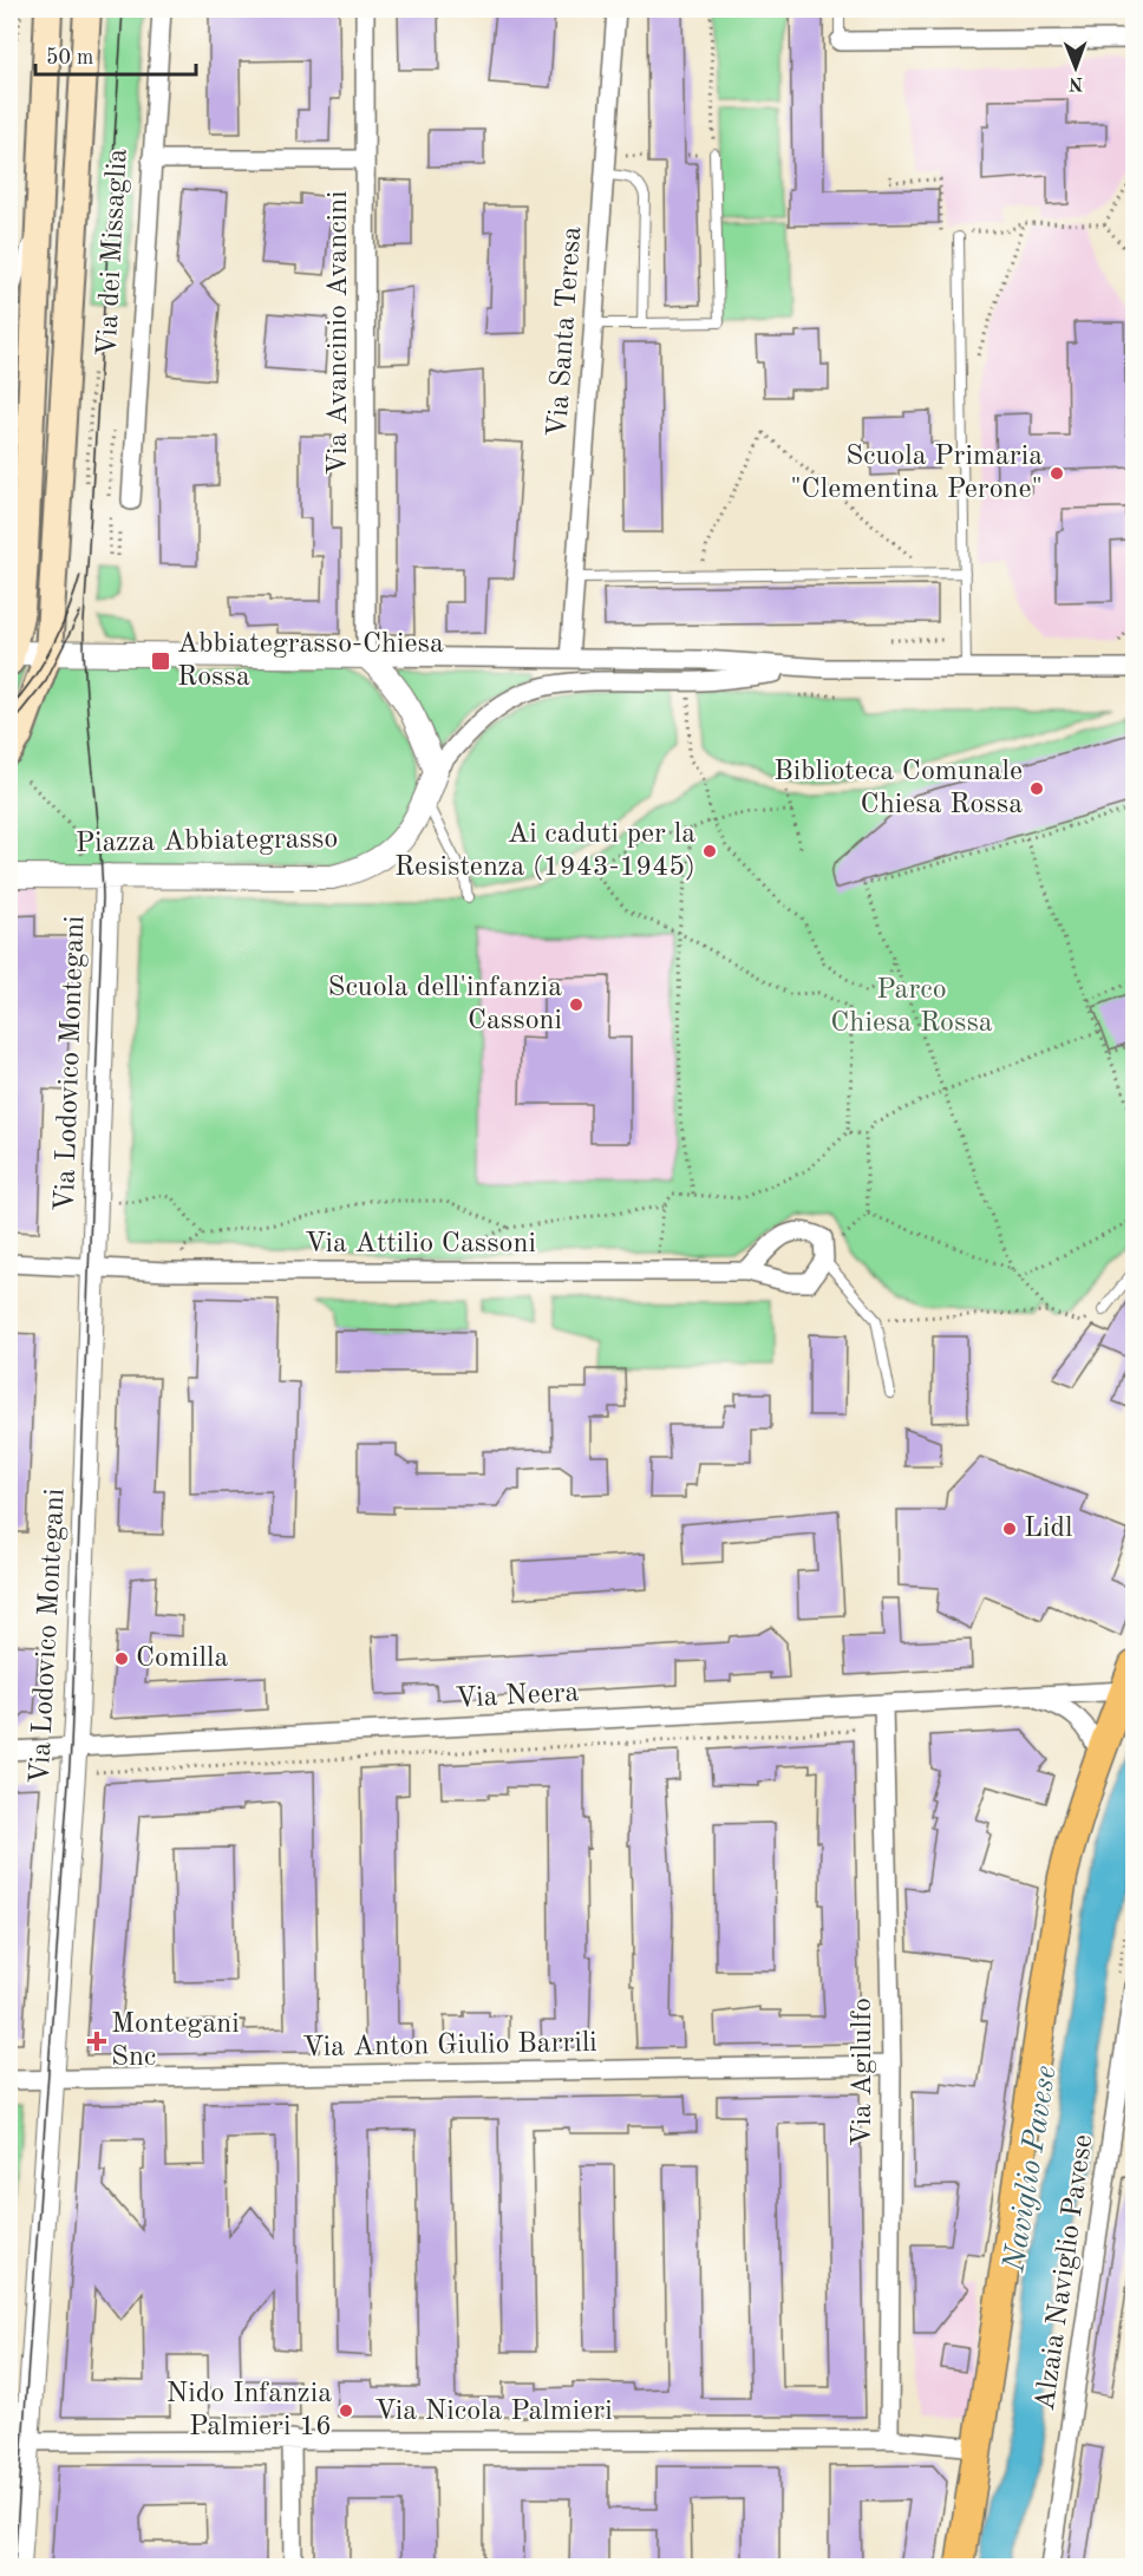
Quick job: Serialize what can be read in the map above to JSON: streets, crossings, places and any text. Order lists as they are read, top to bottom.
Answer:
{
  "streets": {
    "main road": ["Via dei Missaglia"],
    "street": [
      "Via Santa Teresa",
      "Via Avancinio Avancini",
      "Piazza Abbiategrasso",
      "Via Lodovico Montegani",
      "Via Attilio Cassoni",
      "Via Neera",
      "Via Anton Giulio Barrili",
      "Via Agilulfo",
      "Alzaia Naviglio Pavese",
      "Via Nicola Palmieri"
    ]
  },
  "crossings": [
    ["Piazza Abbiategrasso", "Via Lodovico Montegani"],
    ["Via Lodovico Montegani", "Via Attilio Cassoni"],
    ["Via Lodovico Montegani", "Via Neera"],
    ["Via Lodovico Montegani", "Via Anton Giulio Barrili"],
    ["Via Lodovico Montegani", "Via Nicola Palmieri"],
    ["Via Neera", "Via Agilulfo"],
    ["Via Anton Giulio Barrili", "Via Agilulfo"],
    ["Via Agilulfo", "Via Nicola Palmieri"]
  ],
  "water": ["Naviglio Pavese"],
  "parks": ["Parco Chiesa Rossa"],
  "places": {
    "other": [
      "Scuola Primaria \"Clementina Perone\"",
      "Biblioteca Comunale Chiesa Rossa",
      "Ai caduti per la Resistenza (1943-1945)",
      "Scuola dell'infanzia Cassoni",
      "Lidl",
      "Comilla",
      "Nido Infanzia Palmieri 16"
    ],
    "transit": ["Abbiategrasso-Chiesa Rossa"],
    "health": ["Montegani Snc"]
  },
  "scale_bar": "50 m",
  "north": "bottom"
}
